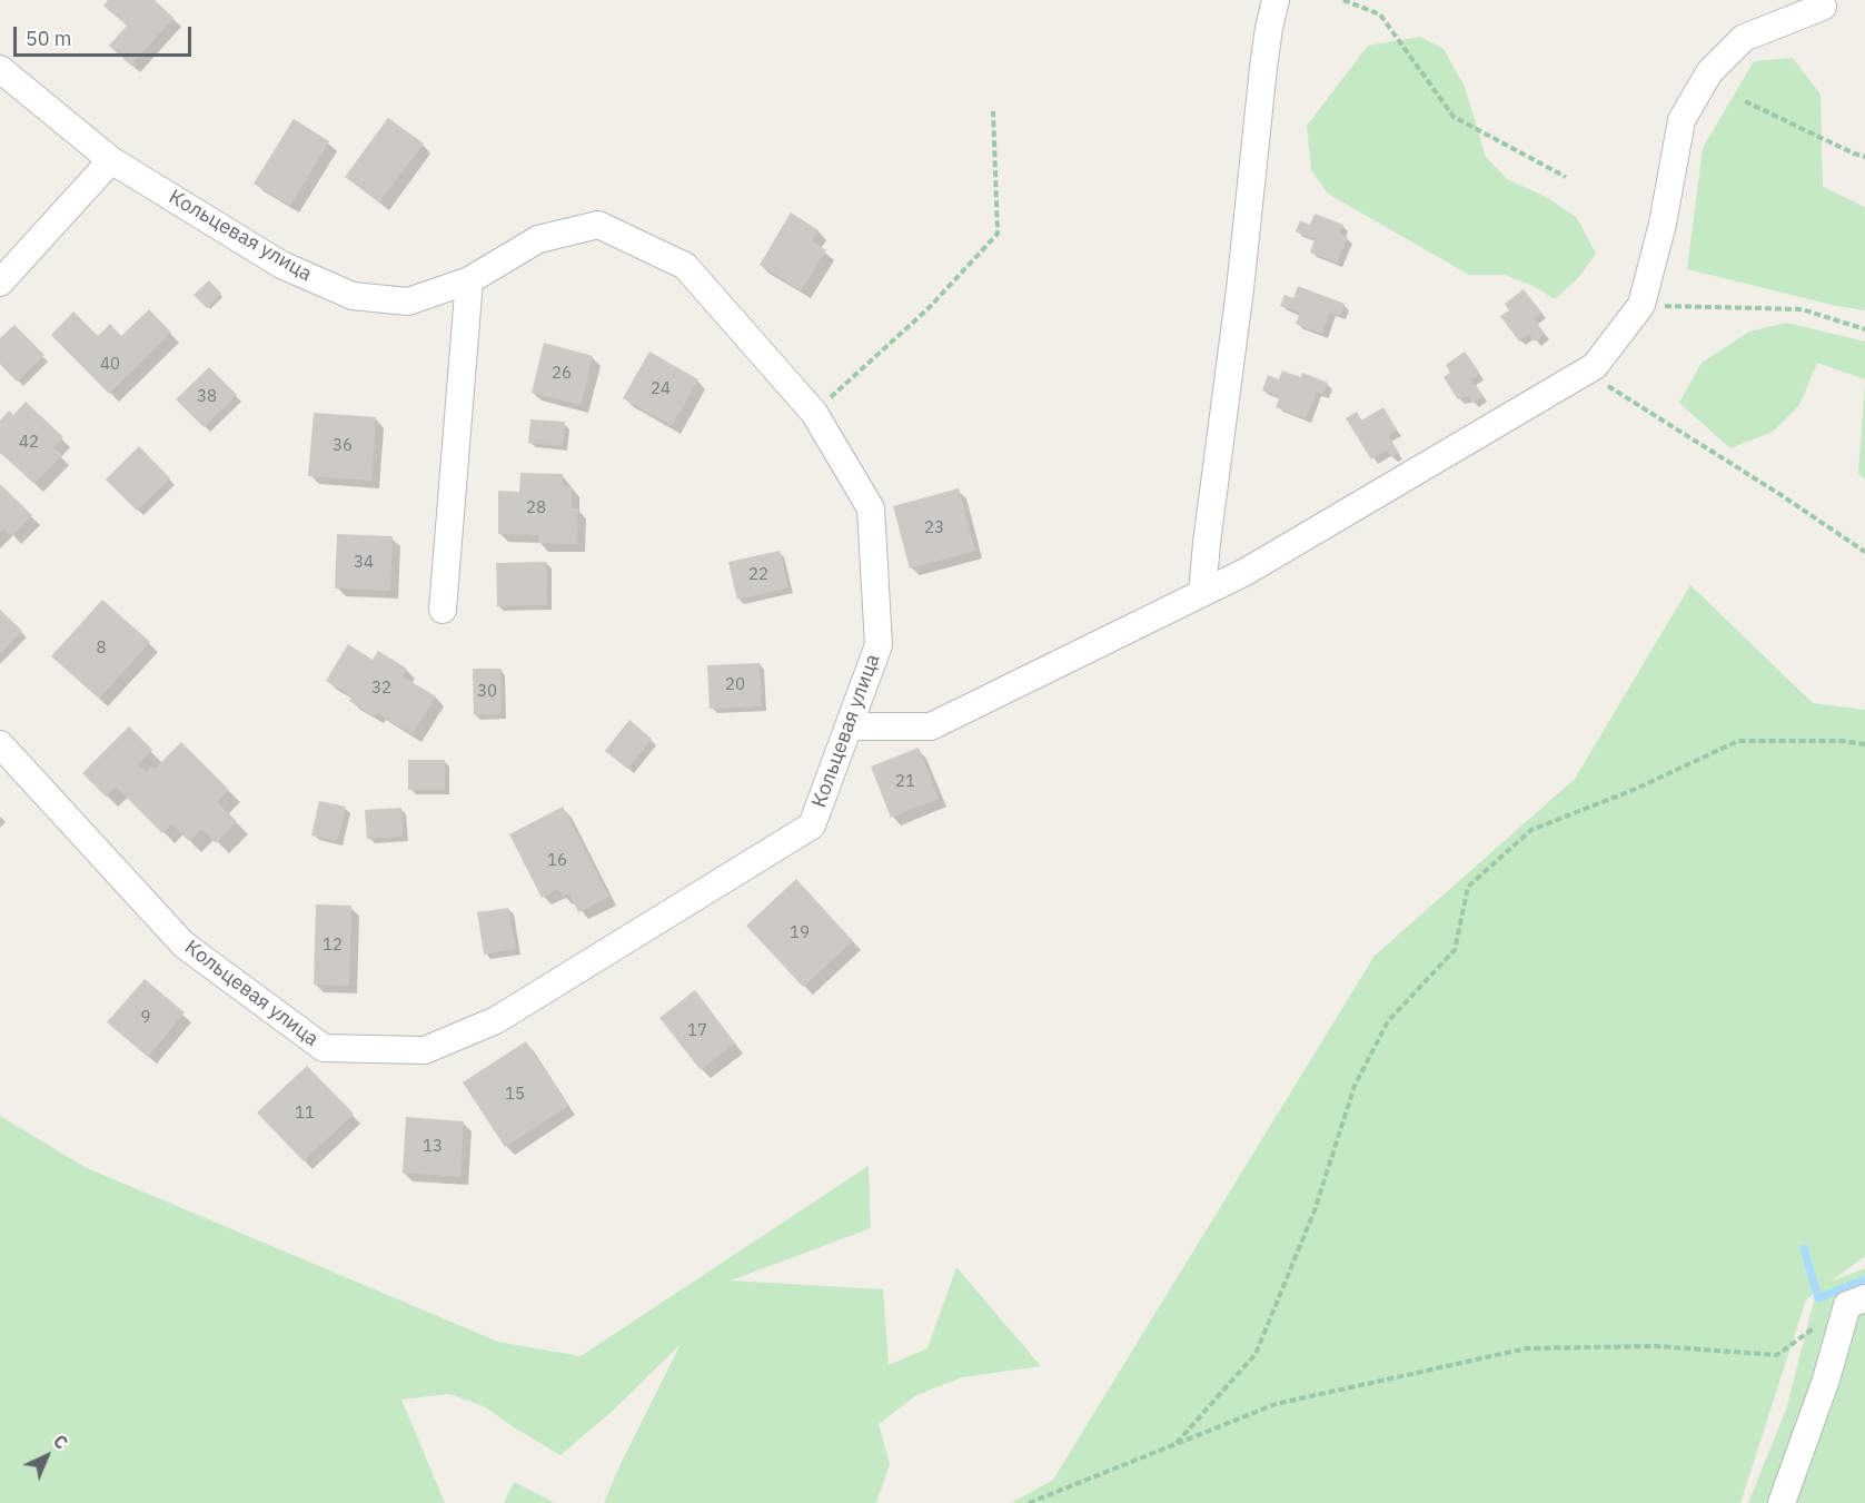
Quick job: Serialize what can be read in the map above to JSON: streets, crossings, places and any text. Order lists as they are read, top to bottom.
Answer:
{
  "streets": {
    "street": ["Кольцевая улица"]
  },
  "house_numbers": [
    "40",
    "26",
    "24",
    "38",
    "42",
    "36",
    "28",
    "23",
    "34",
    "22",
    "8",
    "20",
    "32",
    "30",
    "21",
    "16",
    "19",
    "12",
    "9",
    "17",
    "15",
    "11",
    "13"
  ],
  "scale_bar": "50 m",
  "north": "top right"
}
